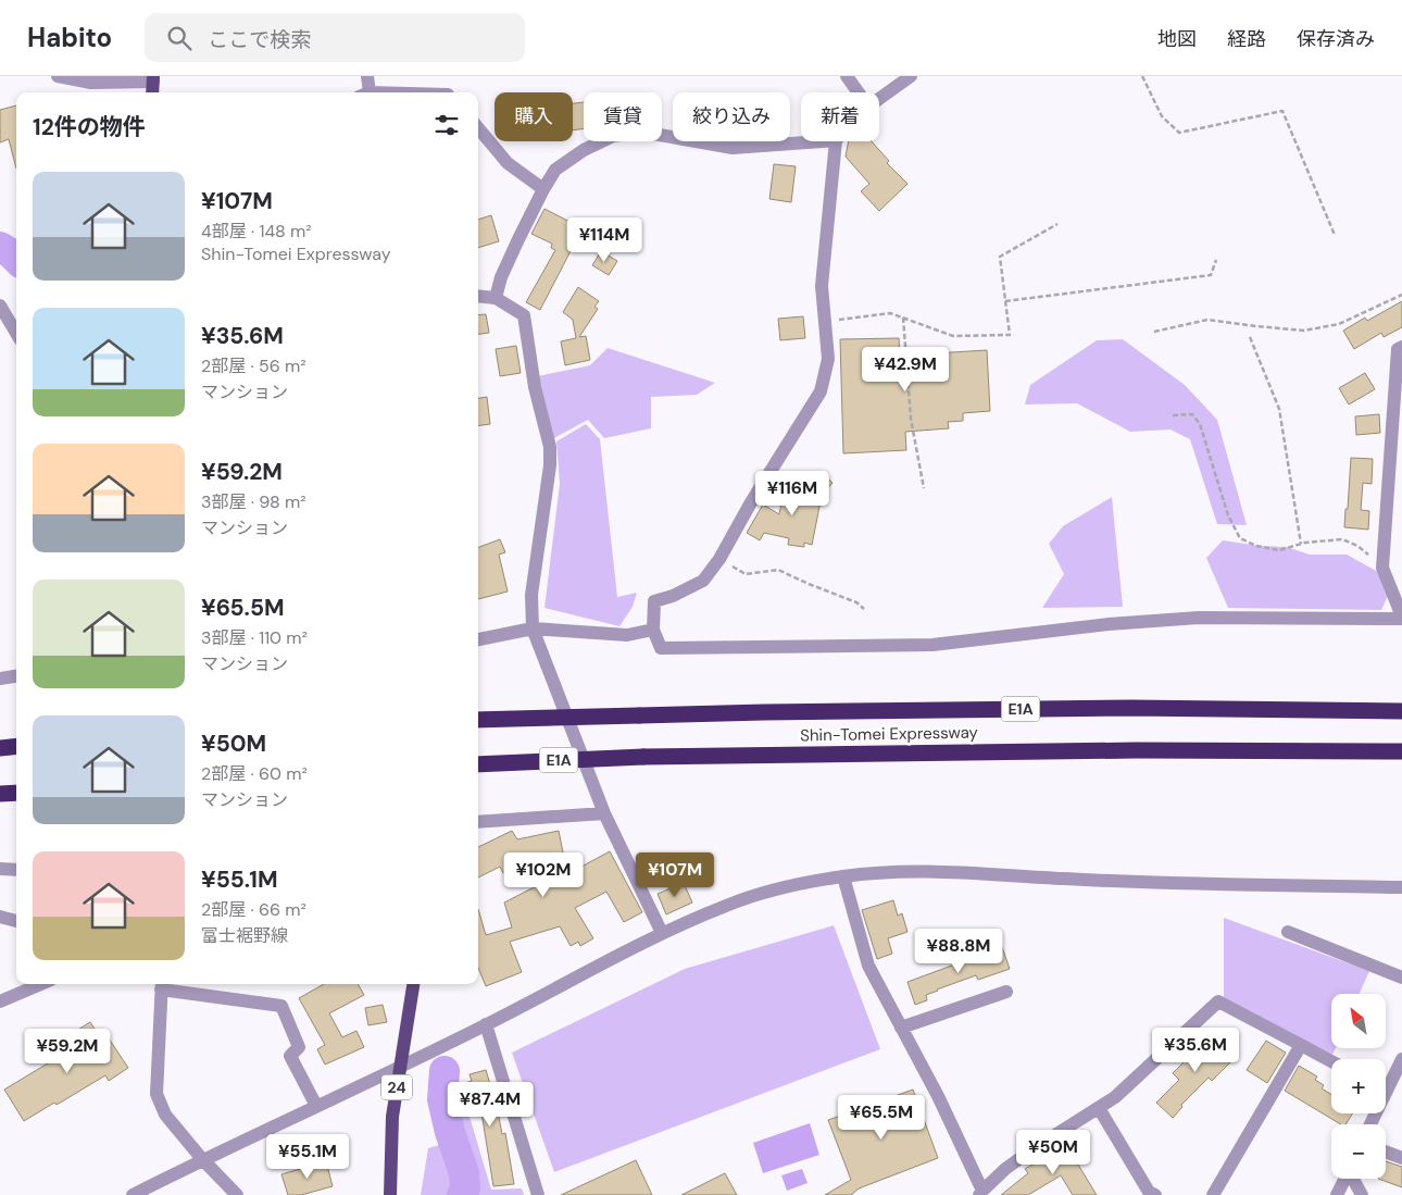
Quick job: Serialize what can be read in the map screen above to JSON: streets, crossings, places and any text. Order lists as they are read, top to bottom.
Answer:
{
  "streets": {
    "highway": ["E1A", "Shin-Tomei Expressway"],
    "main road": ["24"]
  },
  "north": "top left",
  "page": {
    "header": "Habito",
    "search": "ここで検索",
    "nav": ["地図", "経路", "保存済み"],
    "chip": [
      "購入",
      "賃貸",
      "絞り込み",
      "新着"
    ],
    "heading": "12件の物件",
    "list": [
      {
        "name": "¥107M",
        "note": "4部屋 · 148 m² · Shin-Tomei Expressway"
      },
      {
        "name": "¥35.6M",
        "note": "2部屋 · 56 m² · マンション"
      },
      {
        "name": "¥59.2M",
        "note": "3部屋 · 98 m² · マンション"
      },
      {
        "name": "¥65.5M",
        "note": "3部屋 · 110 m² · マンション"
      },
      {
        "name": "¥50M",
        "note": "2部屋 · 60 m² · マンション"
      },
      {
        "name": "¥55.1M",
        "note": "2部屋 · 66 m² · 富士裾野線"
      }
    ],
    "price": [
      "¥114M",
      "¥42.9M",
      "¥116M",
      "¥102M",
      "¥107M",
      "¥88.8M",
      "¥35.6M",
      "¥59.2M",
      "¥87.4M",
      "¥65.5M",
      "¥50M",
      "¥55.1M"
    ],
    "map_buttons": ["+", "−"]
  }
}
